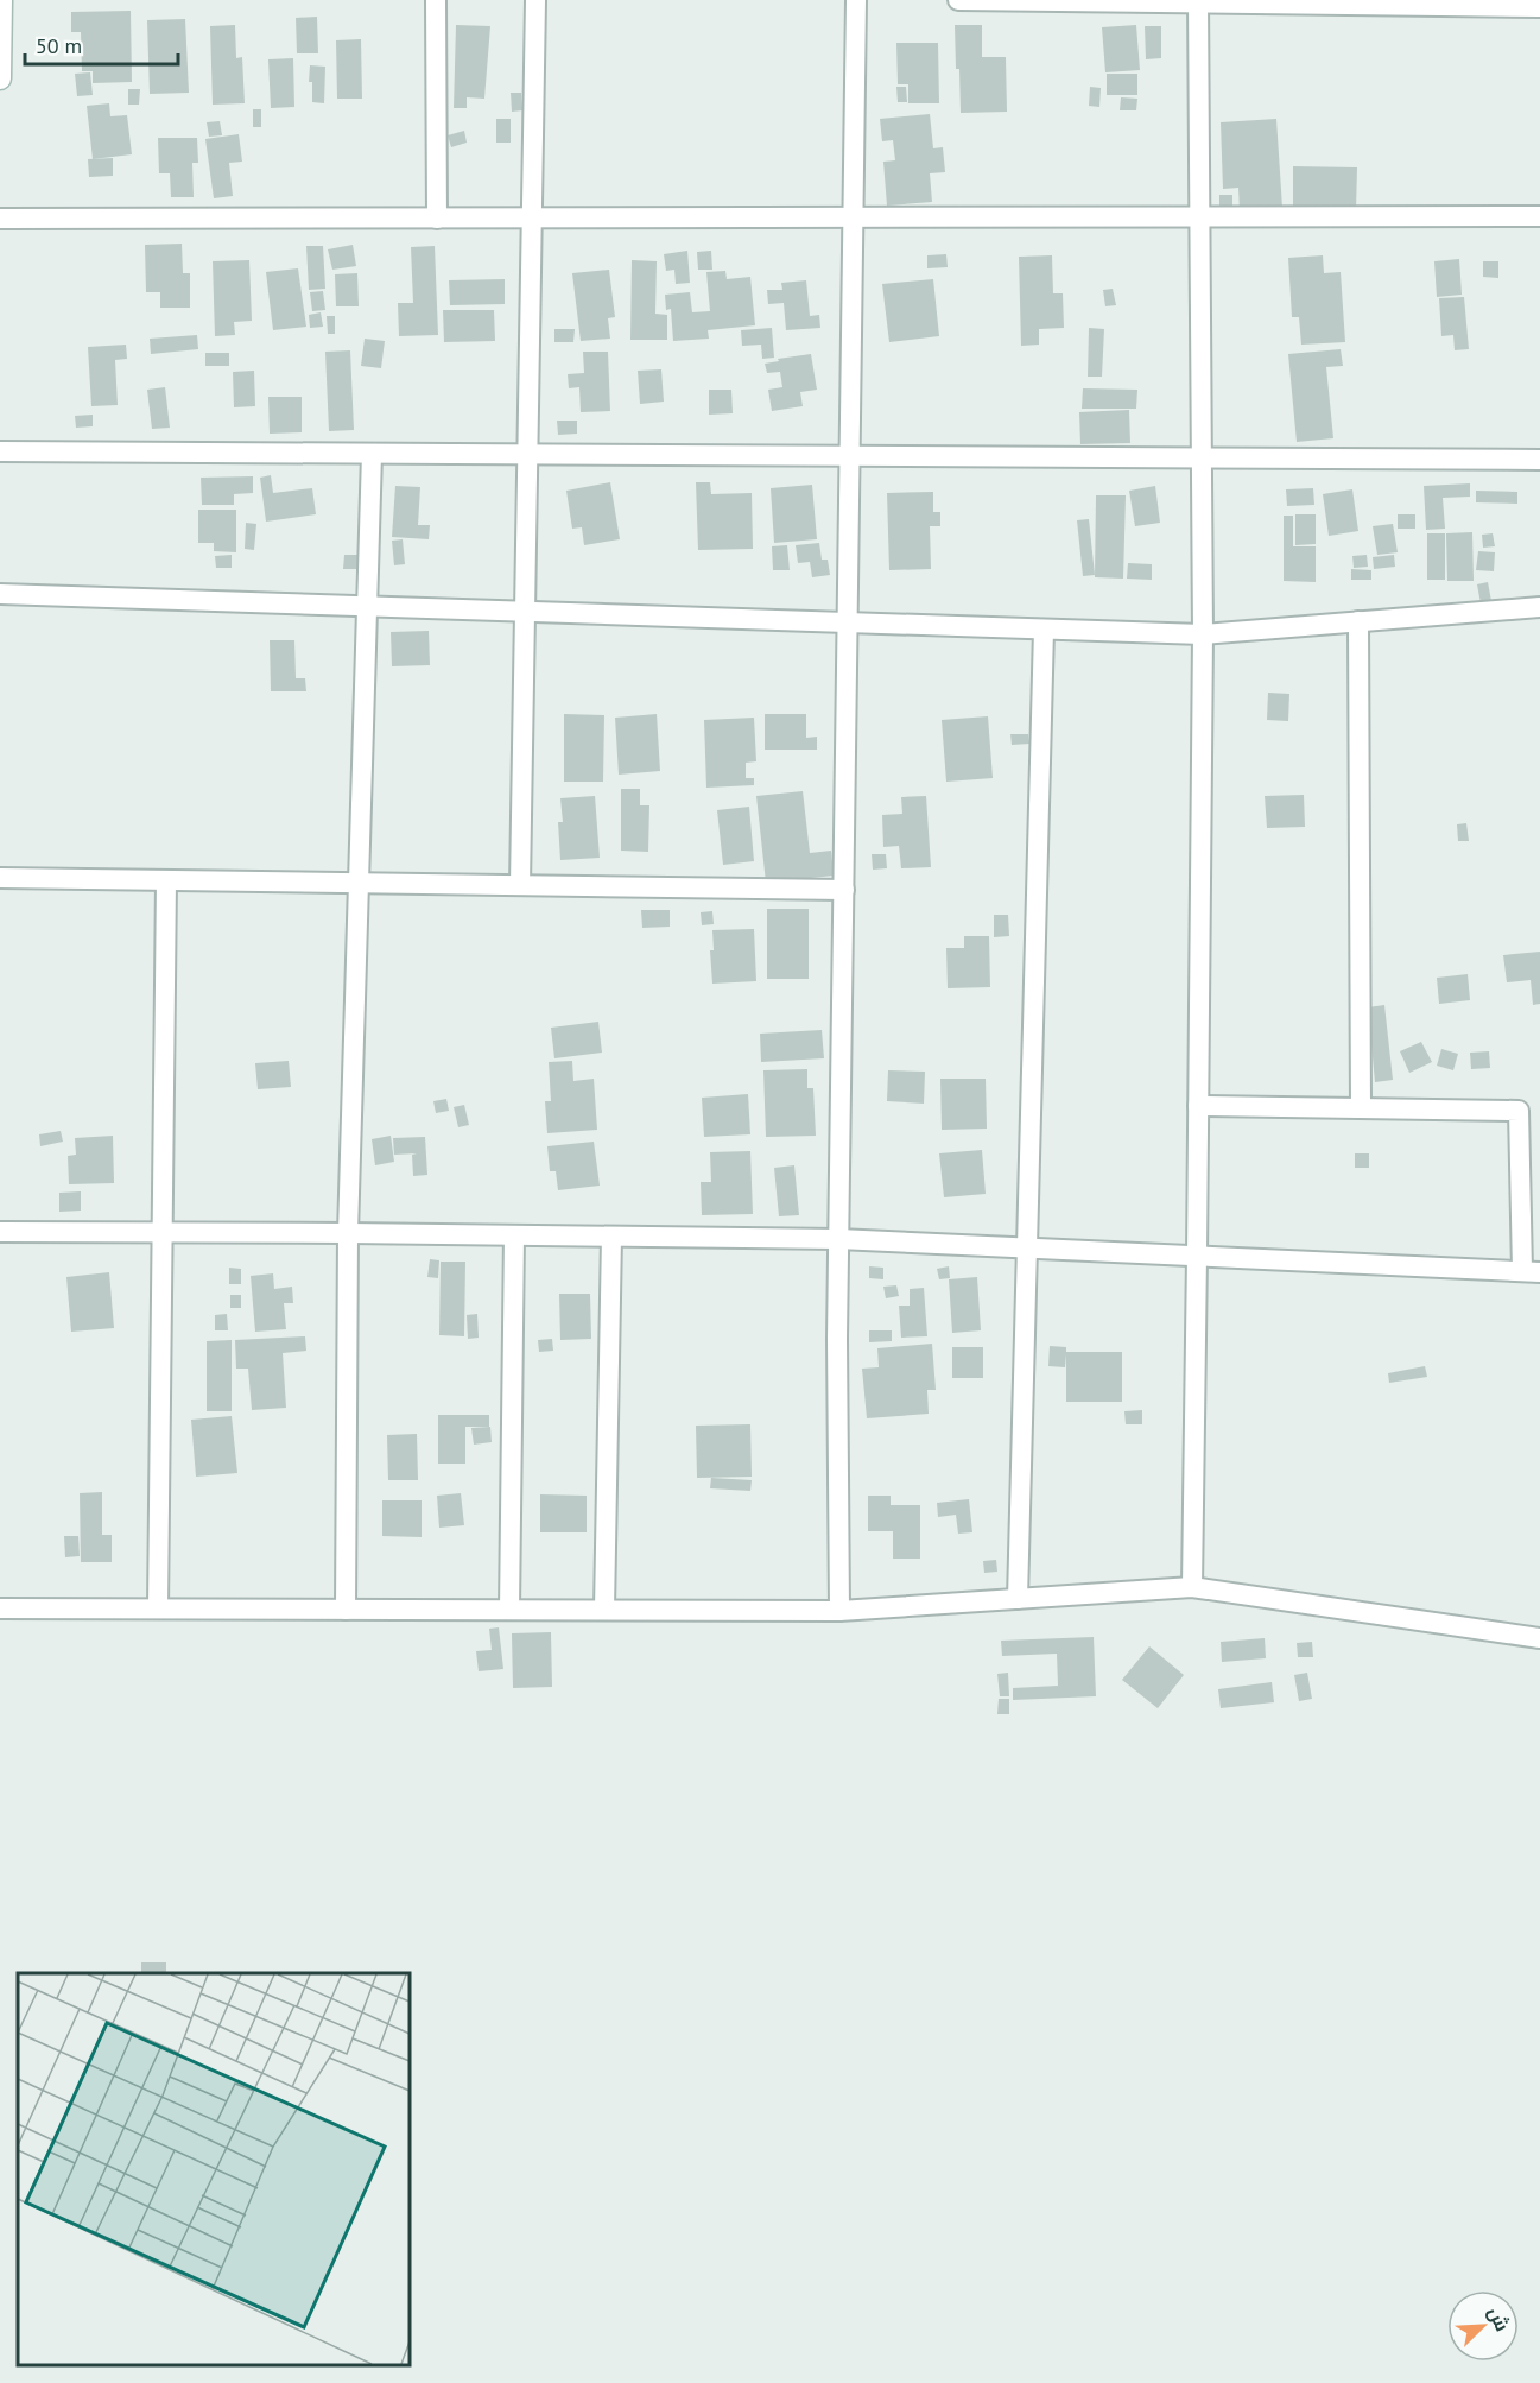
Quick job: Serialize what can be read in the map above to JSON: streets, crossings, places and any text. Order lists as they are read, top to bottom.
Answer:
{
  "scale_bar": "50 m",
  "north": "top right"
}
